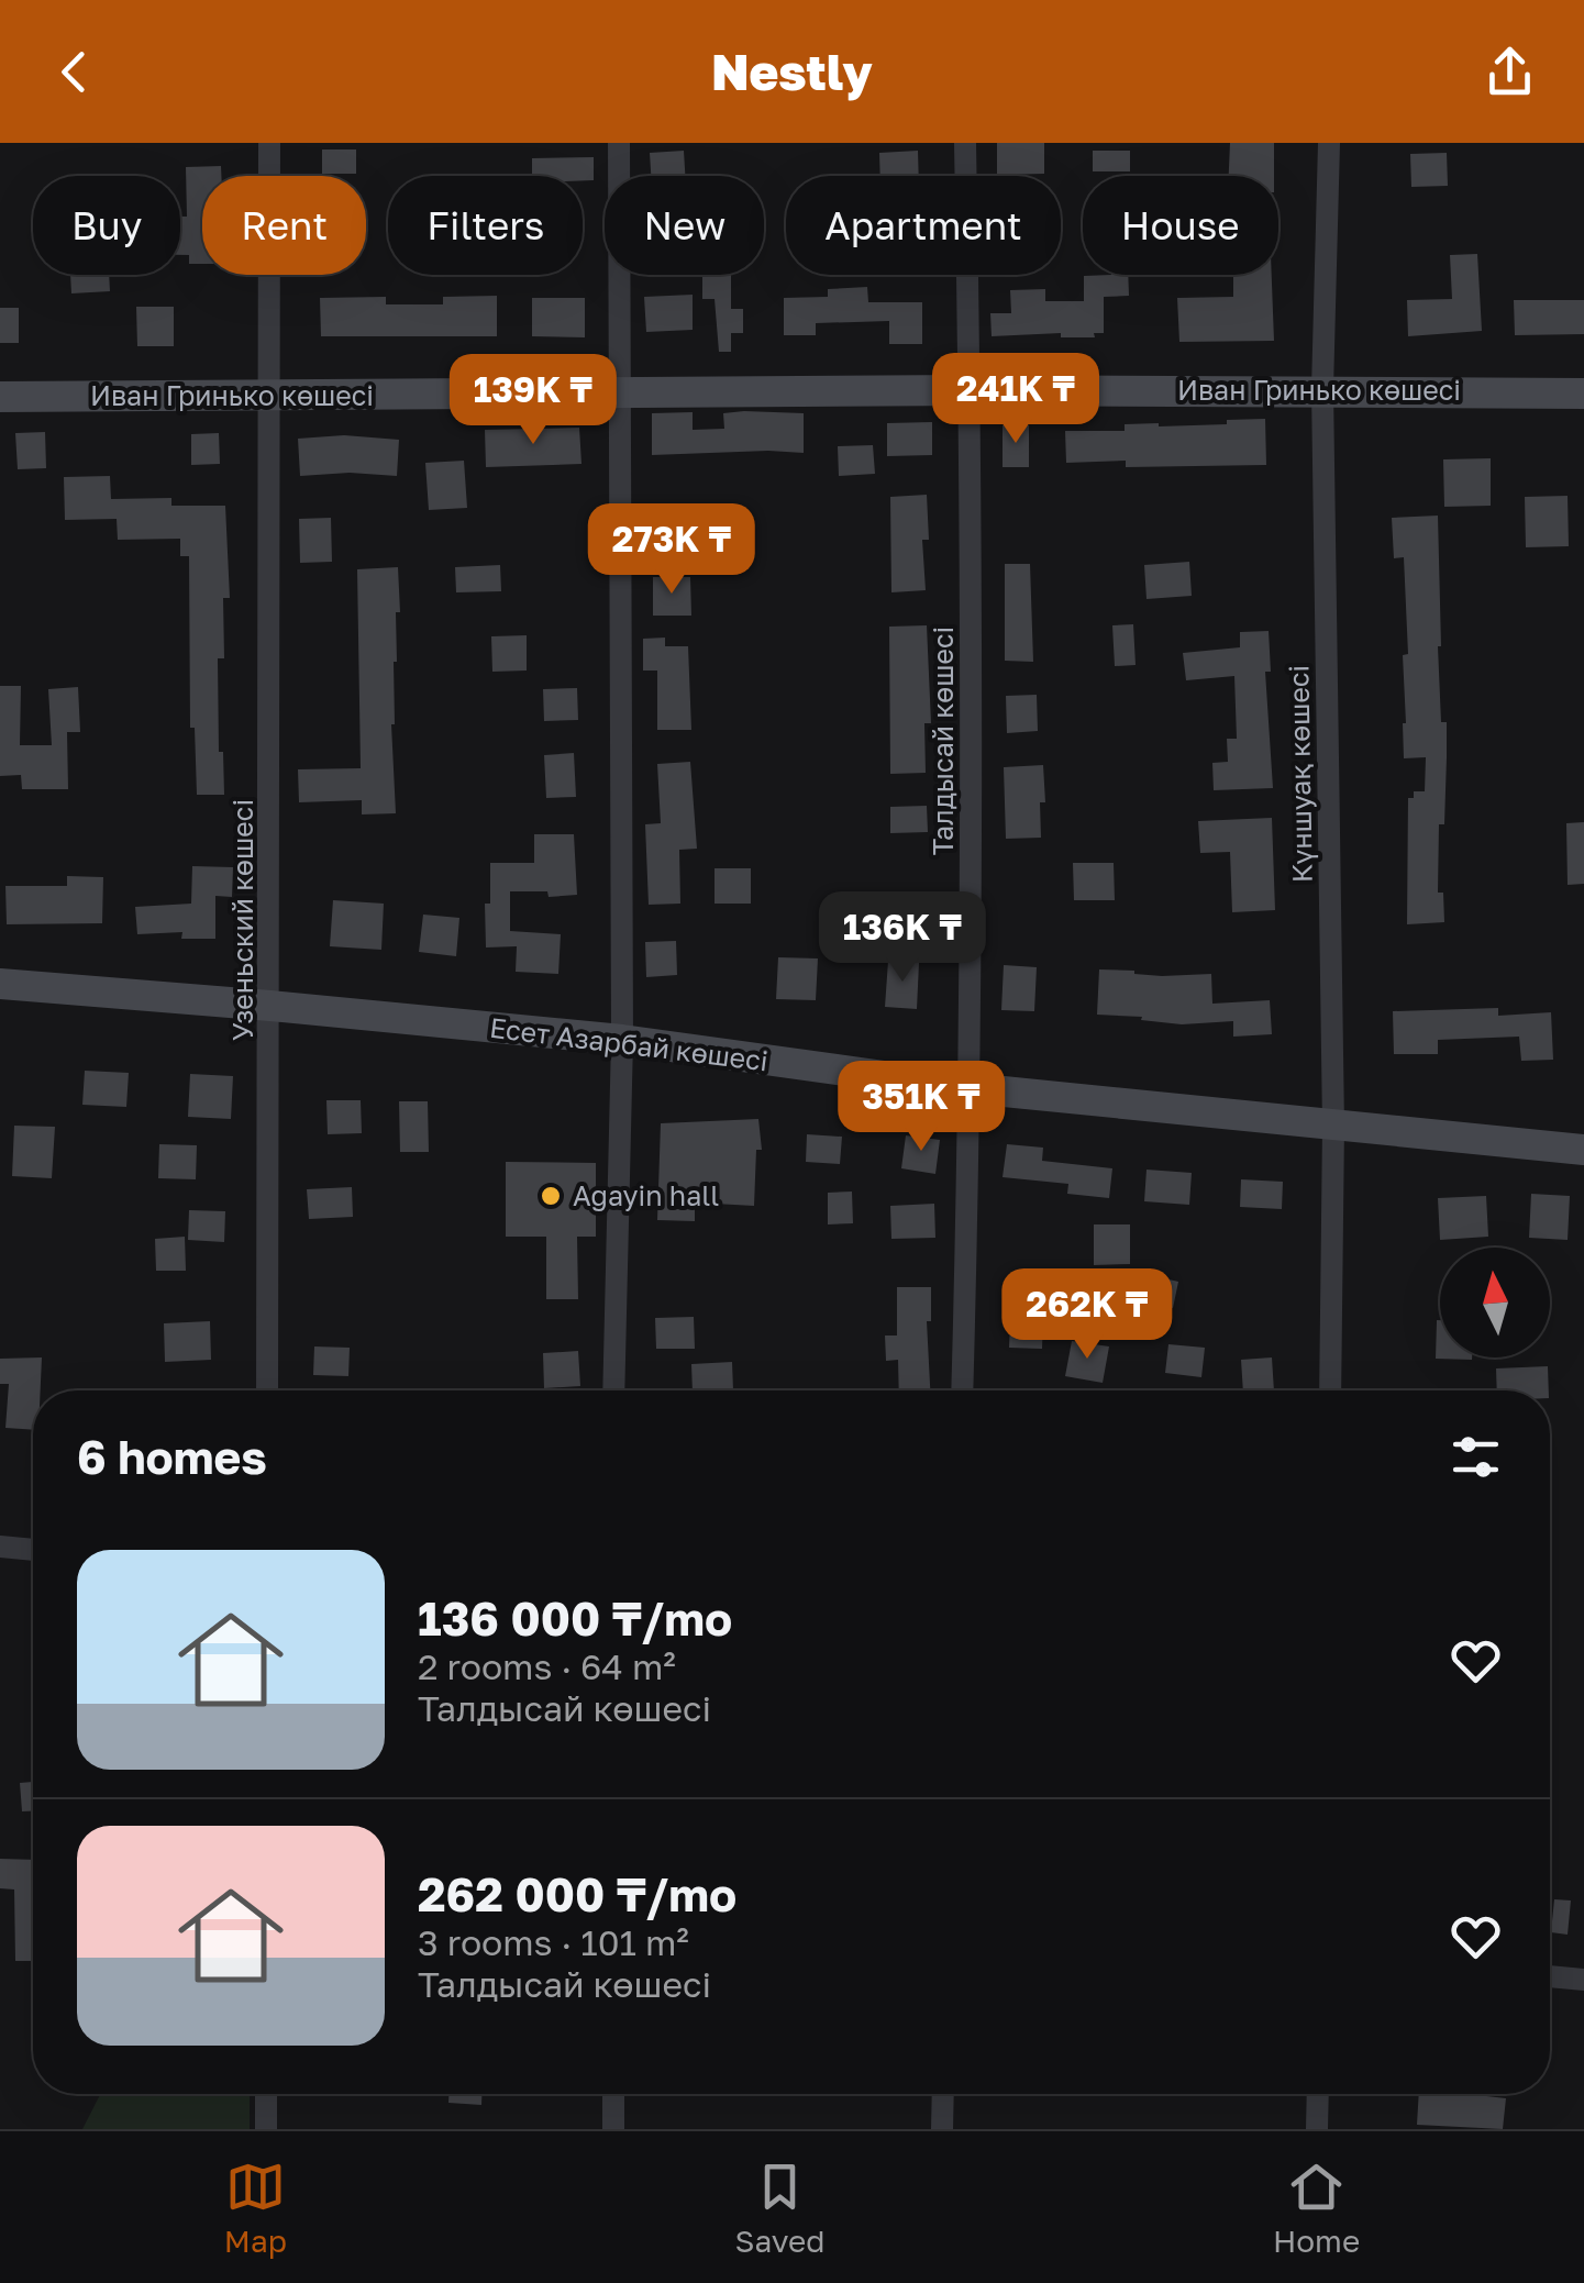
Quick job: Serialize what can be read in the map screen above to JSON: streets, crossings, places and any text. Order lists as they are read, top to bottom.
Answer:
{
  "streets": {
    "street": [
      "Иван Гринько көшесі",
      "Талдысай көшесі",
      "Күншуақ көшесі",
      "Узеньский көшесі",
      "Есет Азарбай көшесі"
    ]
  },
  "crossings": [
    ["Иван Гринько көшесі", "Талдысай көшесі"],
    ["Иван Гринько көшесі", "Күншуақ көшесі"],
    ["Иван Гринько көшесі", "Узеньский көшесі"],
    ["Талдысай көшесі", "Есет Азарбай көшесі"],
    ["Күншуақ көшесі", "Есет Азарбай көшесі"],
    ["Узеньский көшесі", "Есет Азарбай көшесі"]
  ],
  "places": ["Agayin hall"],
  "north": "top",
  "page": {
    "header": "Nestly",
    "chip": [
      "Buy",
      "Rent",
      "Filters",
      "New",
      "Apartment",
      "House"
    ],
    "price": [
      "241K ₸",
      "139K ₸",
      "273K ₸",
      "136K ₸",
      "351K ₸",
      "262K ₸"
    ],
    "heading": "6 homes",
    "list": [
      {
        "name": "136 000 ₸/mo",
        "note": "2 rooms · 64 m² · Талдысай көшесі"
      },
      {
        "name": "262 000 ₸/mo",
        "note": "3 rooms · 101 m² · Талдысай көшесі"
      }
    ],
    "tabs": ["Map", "Saved", "Home"]
  }
}
